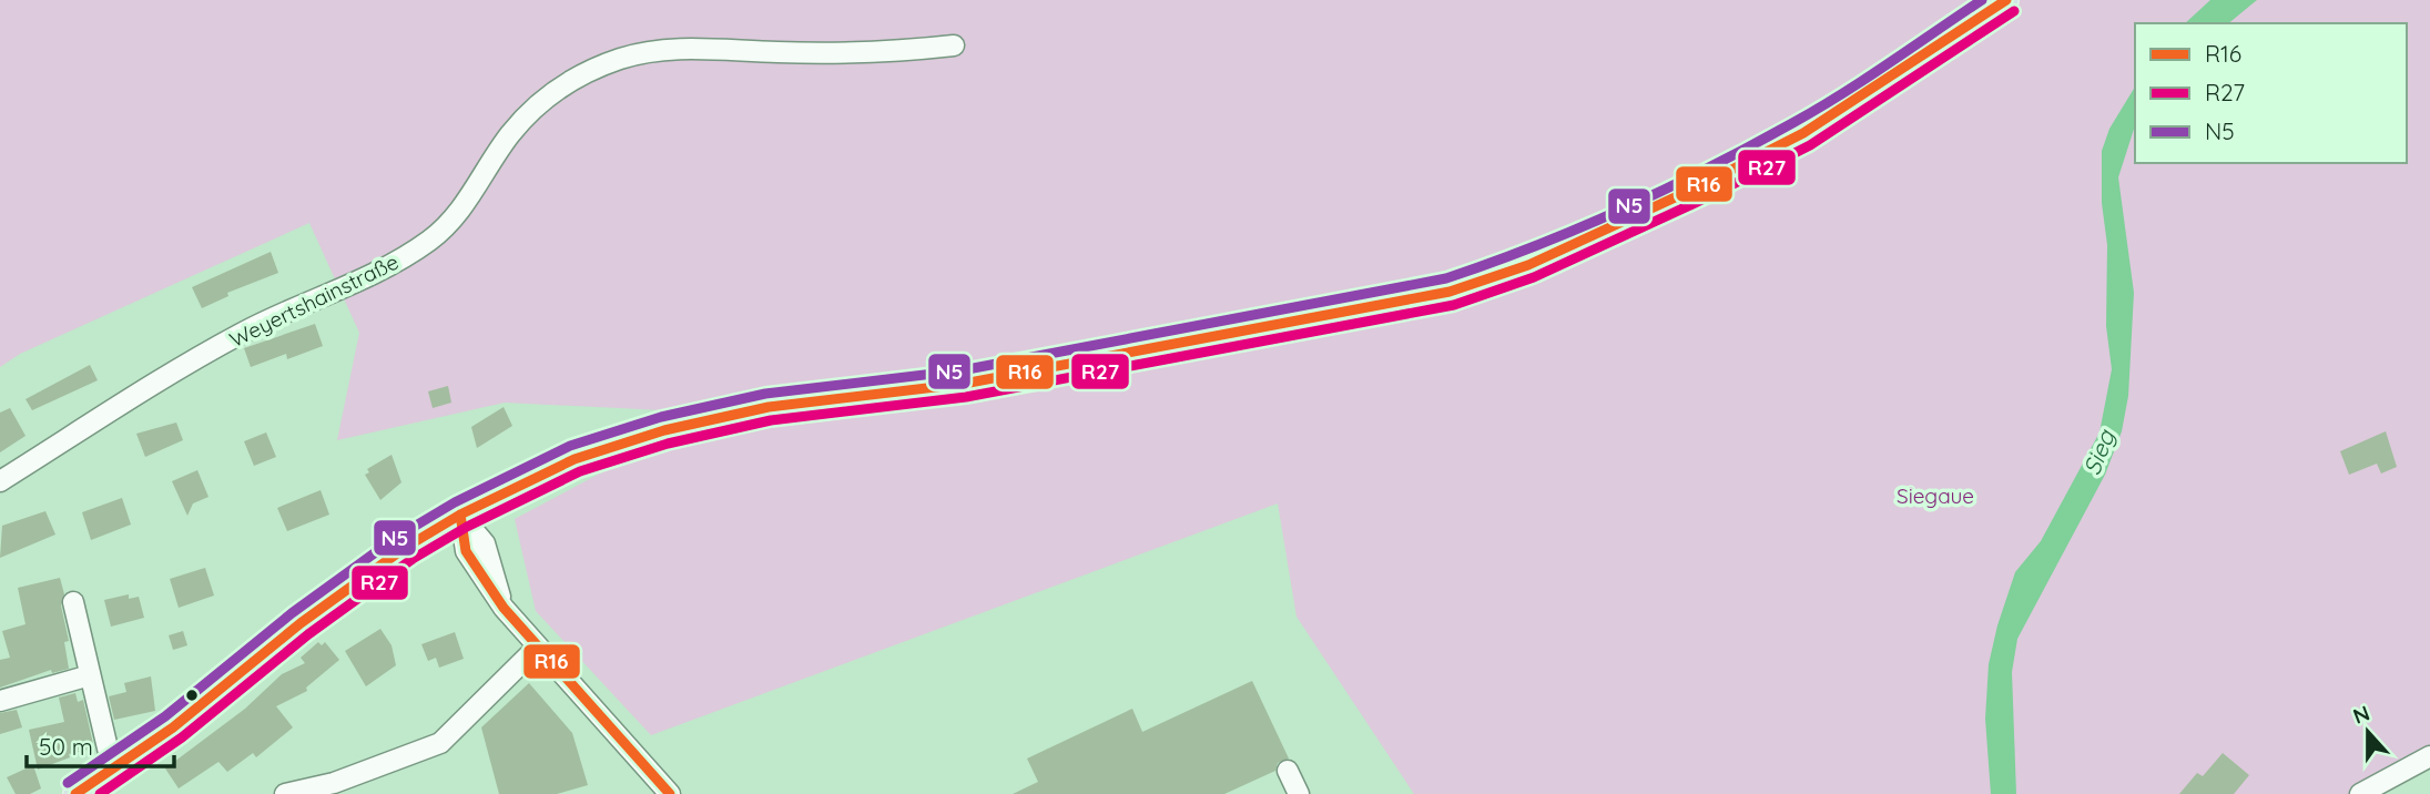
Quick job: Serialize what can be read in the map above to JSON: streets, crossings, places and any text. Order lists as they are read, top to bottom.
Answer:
{
  "streets": {
    "street": ["Weyertshainstraße"]
  },
  "water": ["Sieg"],
  "parks": ["Siegaue"],
  "lines": ["transit line R16", "transit line N5", "transit line R27"],
  "legend": ["R16", "R27", "N5"],
  "scale_bar": "50 m",
  "north": "top"
}
